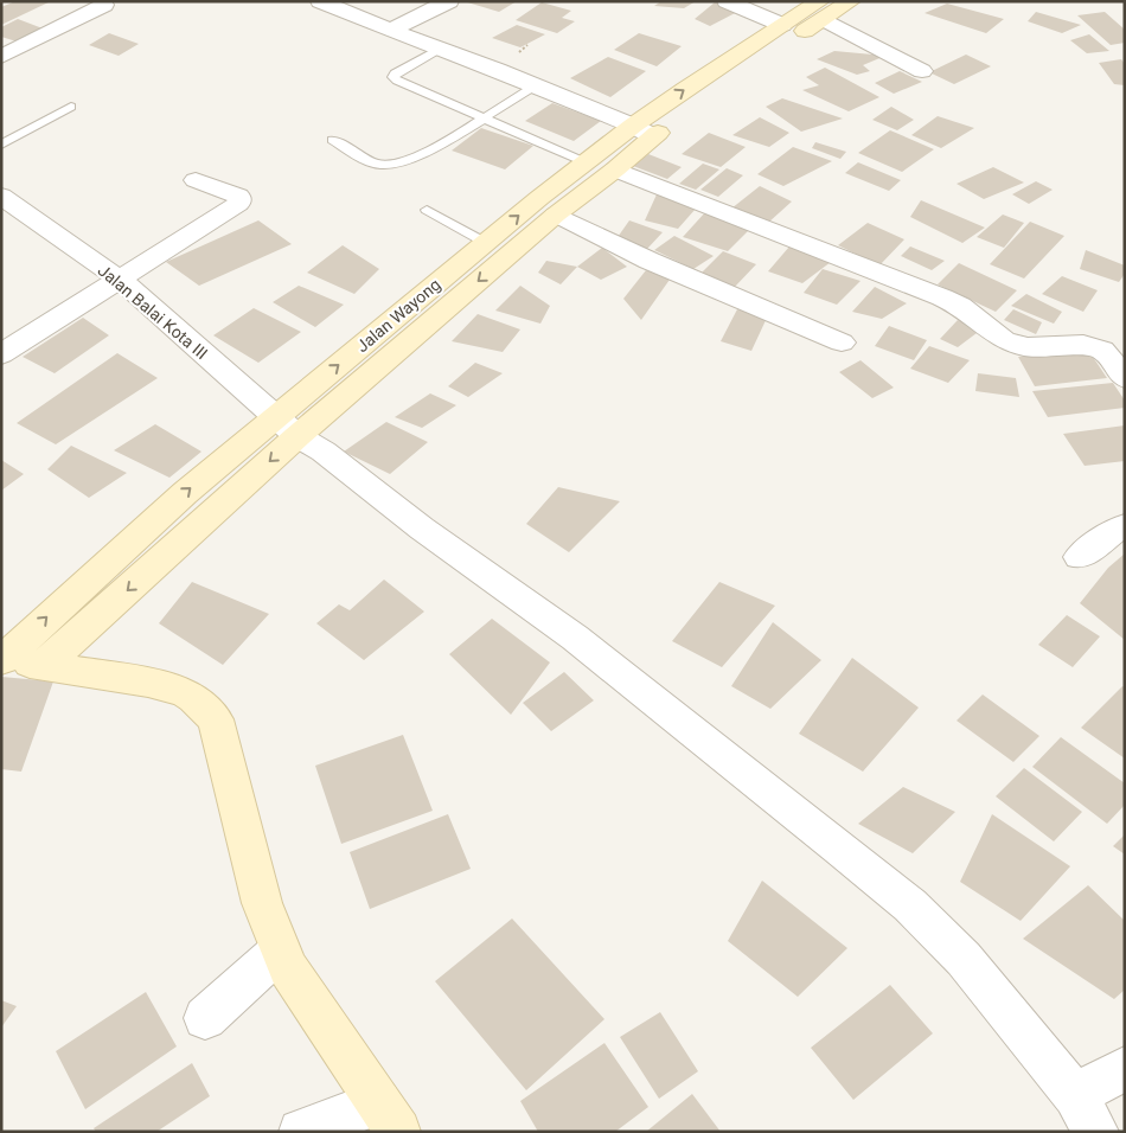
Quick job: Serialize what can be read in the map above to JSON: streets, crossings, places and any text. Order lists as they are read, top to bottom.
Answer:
{
  "streets": {
    "street": ["Jalan Balai Kota III", "Jalan Wayong"]
  },
  "crossings": [
    ["Jalan Balai Kota III", "Jalan Wayong"]
  ]
}
